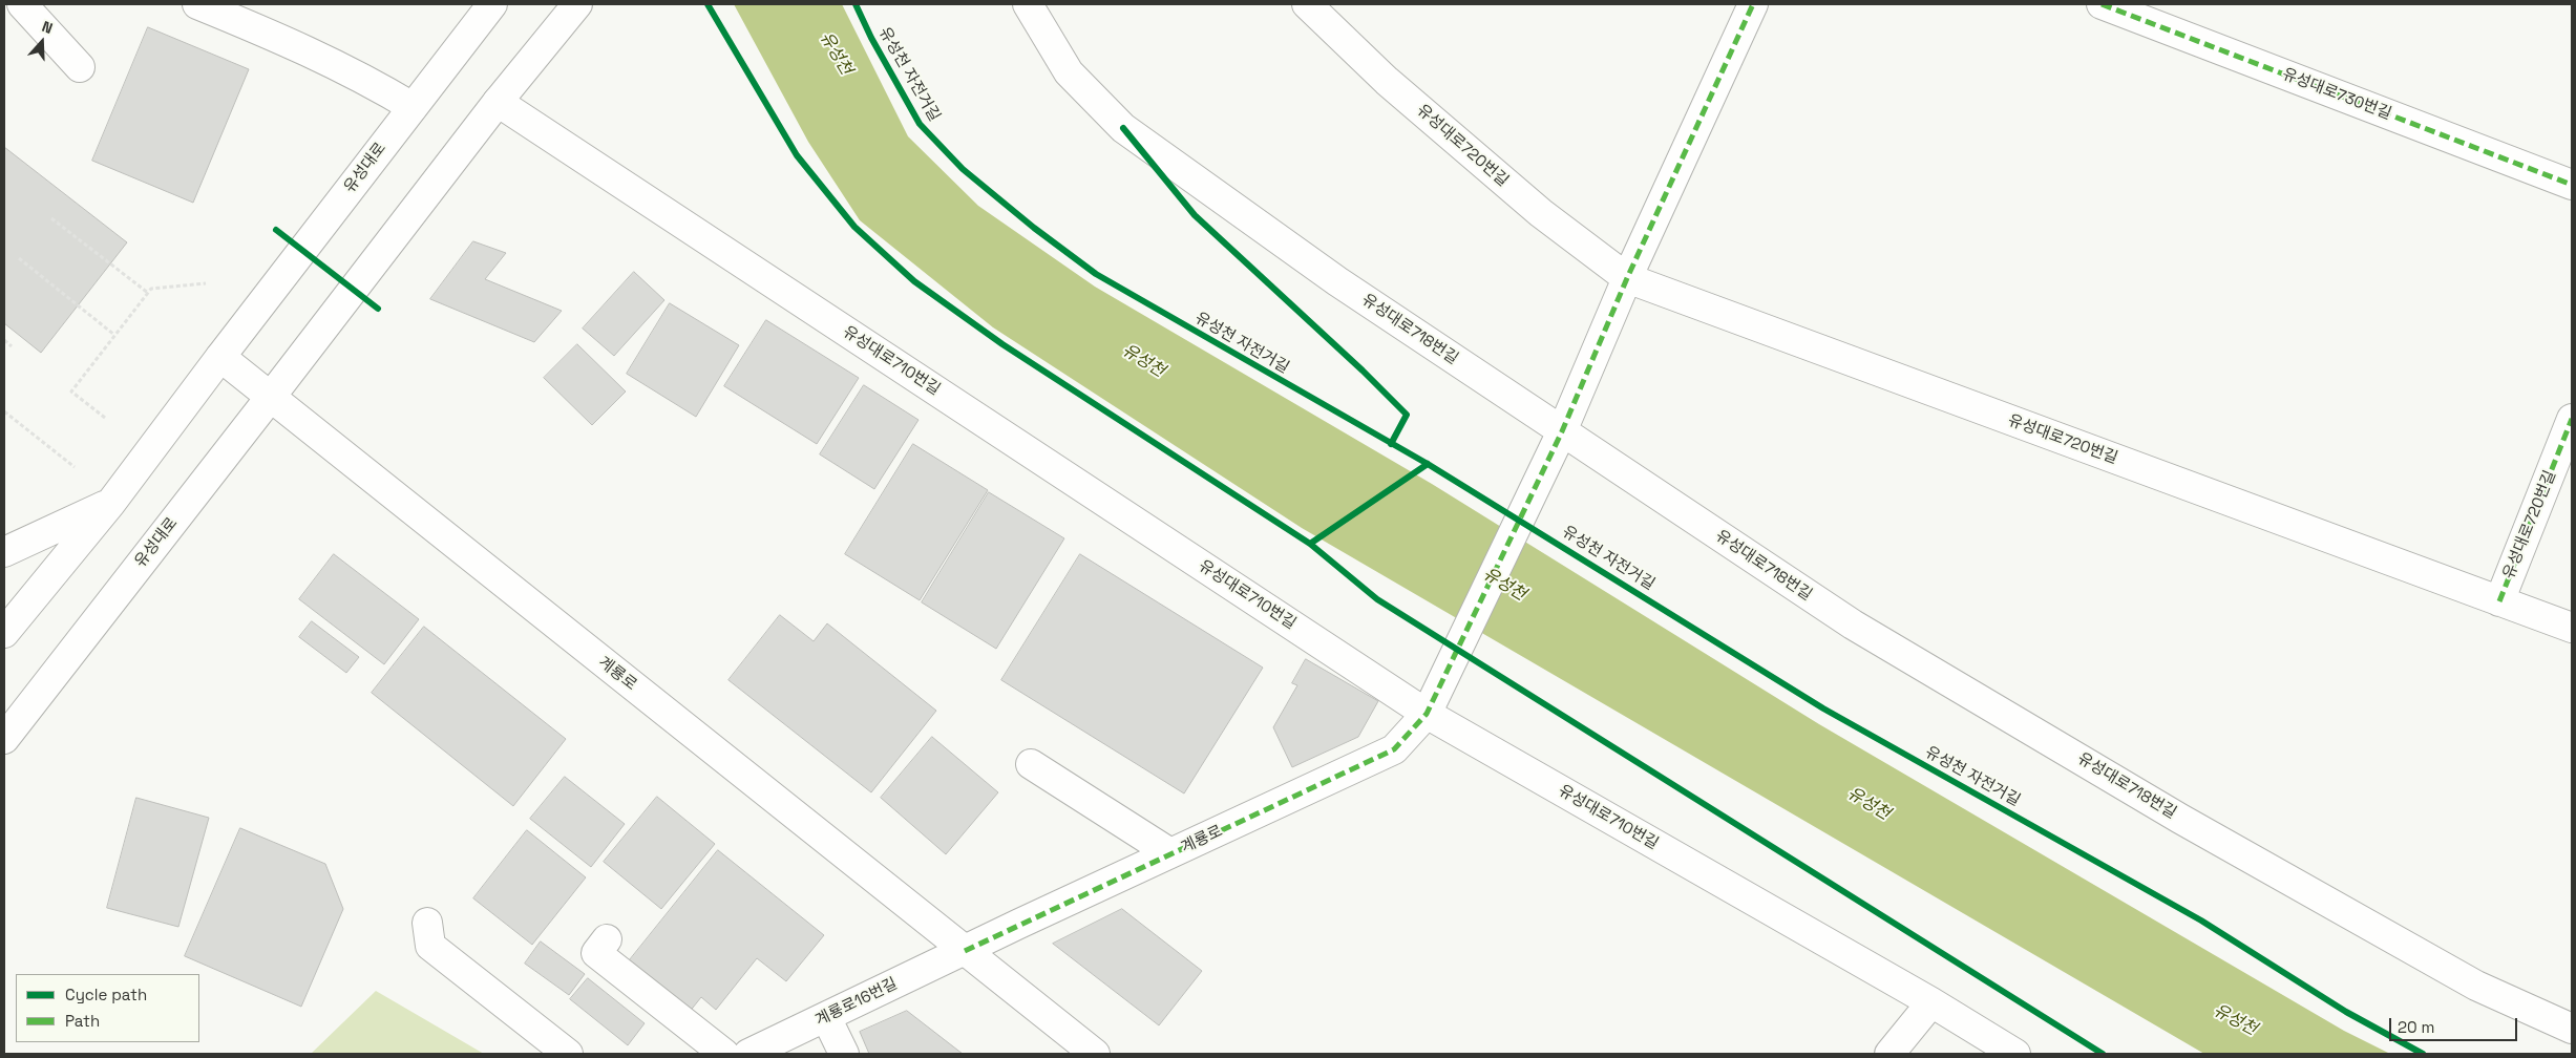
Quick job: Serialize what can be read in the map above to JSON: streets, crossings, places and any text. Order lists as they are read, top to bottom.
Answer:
{
  "streets": {
    "street": [
      "유성대로730번길",
      "유성대로720번길",
      "유성대로",
      "유성대로718번길",
      "유성대로710번길",
      "계룡로",
      "계룡로16번길"
    ],
    "cycle path": ["유성천 자전거길"]
  },
  "crossings": [
    ["유성대로", "유성대로710번길"],
    ["유성대로", "계룡로"],
    ["유성대로718번길", "계룡로"],
    ["유성대로710번길", "계룡로"],
    ["계룡로", "계룡로16번길"]
  ],
  "water": ["유성천"],
  "legend": ["Cycle path", "Path"],
  "scale_bar": "20 m",
  "north": "top"
}
